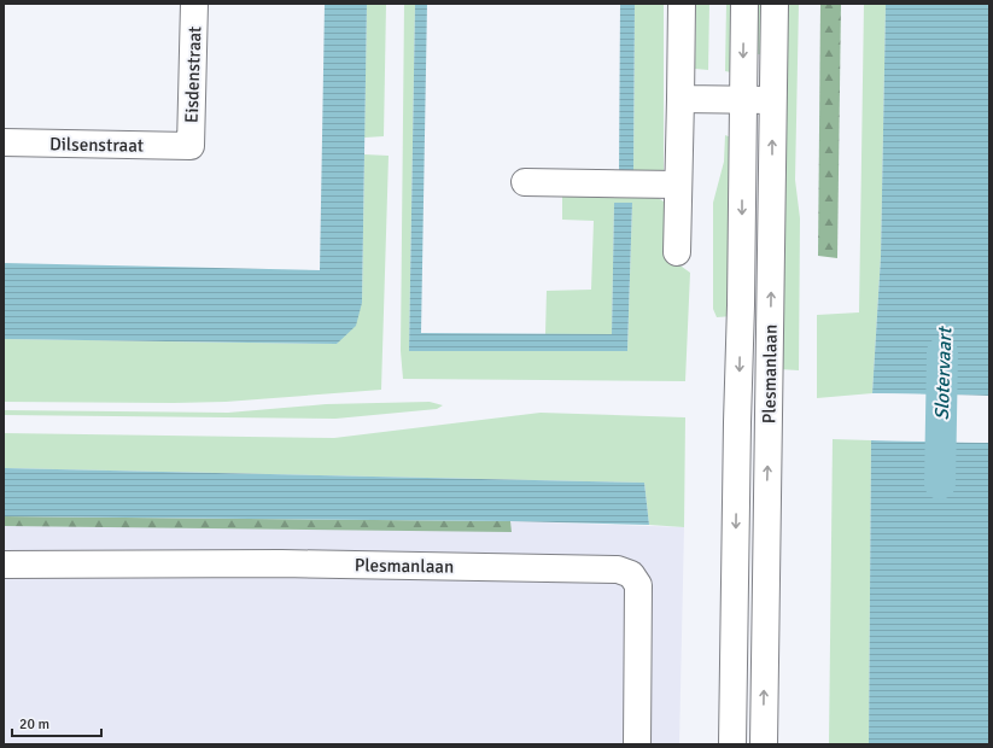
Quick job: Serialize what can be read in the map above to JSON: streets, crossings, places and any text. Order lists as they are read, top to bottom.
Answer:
{
  "streets": {
    "main road": ["Eisdenstraat", "Dilsenstraat", "Plesmanlaan"]
  },
  "crossings": [
    ["Eisdenstraat", "Dilsenstraat"]
  ],
  "water": ["Slotervaart"],
  "scale_bar": "20 m"
}
